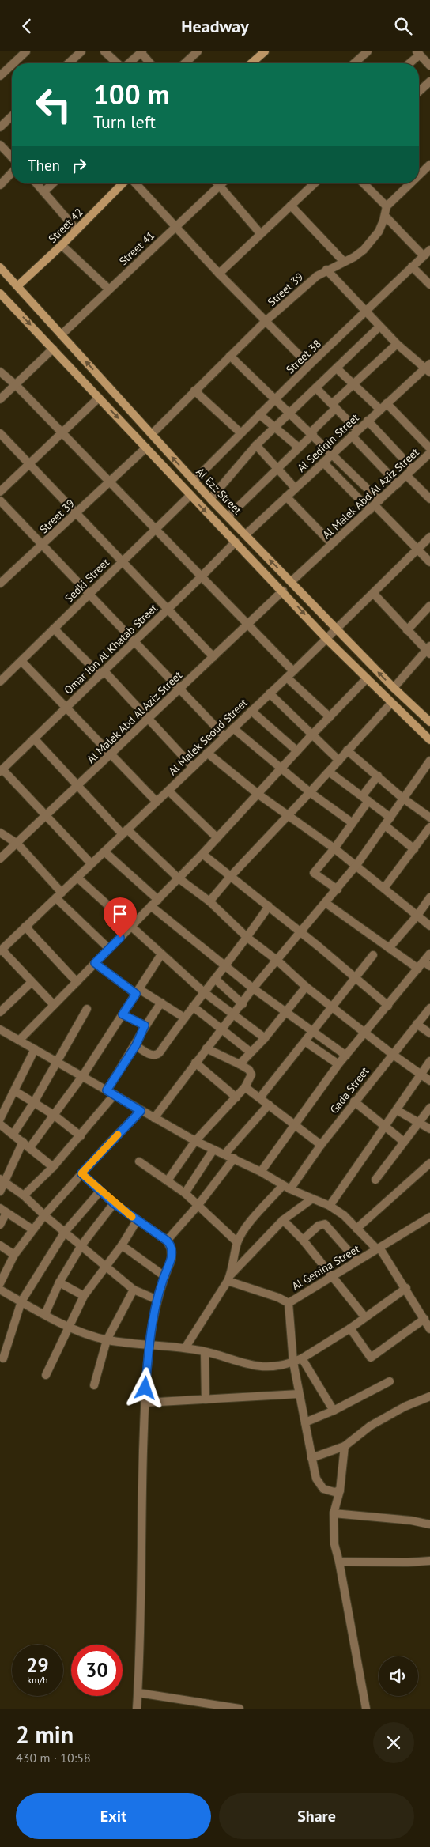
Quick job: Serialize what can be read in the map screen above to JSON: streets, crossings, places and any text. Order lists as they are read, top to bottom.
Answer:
{
  "streets": {
    "main road": ["Street 42", "Al Ezz Street"],
    "street": [
      "Street 41",
      "Street 39",
      "Street 38",
      "Al Sediqin Street",
      "Al Malek Abd Al Aziz Street",
      "Sedki Street",
      "Omar Ibn Al Khatab Street",
      "Al Malek Seoud Street",
      "Gada Street",
      "Al Genina Street"
    ]
  },
  "crossings": [
    ["Street 42", "Al Ezz Street"],
    ["Street 41", "Al Ezz Street"],
    ["Street 39", "Al Ezz Street"],
    ["Street 38", "Al Ezz Street"],
    ["Al Sediqin Street", "Al Ezz Street"],
    ["Al Ezz Street", "Al Malek Abd Al Aziz Street"],
    ["Al Ezz Street", "Al Malek Seoud Street"]
  ],
  "page": {
    "header": "Headway",
    "turn": ["100 m", "Turn left"],
    "then": "Then",
    "speed": "29 km/h",
    "limit": "30",
    "heading": ["2 min", "430 m · 10:58"],
    "buttons": ["Exit", "Share"]
  }
}
